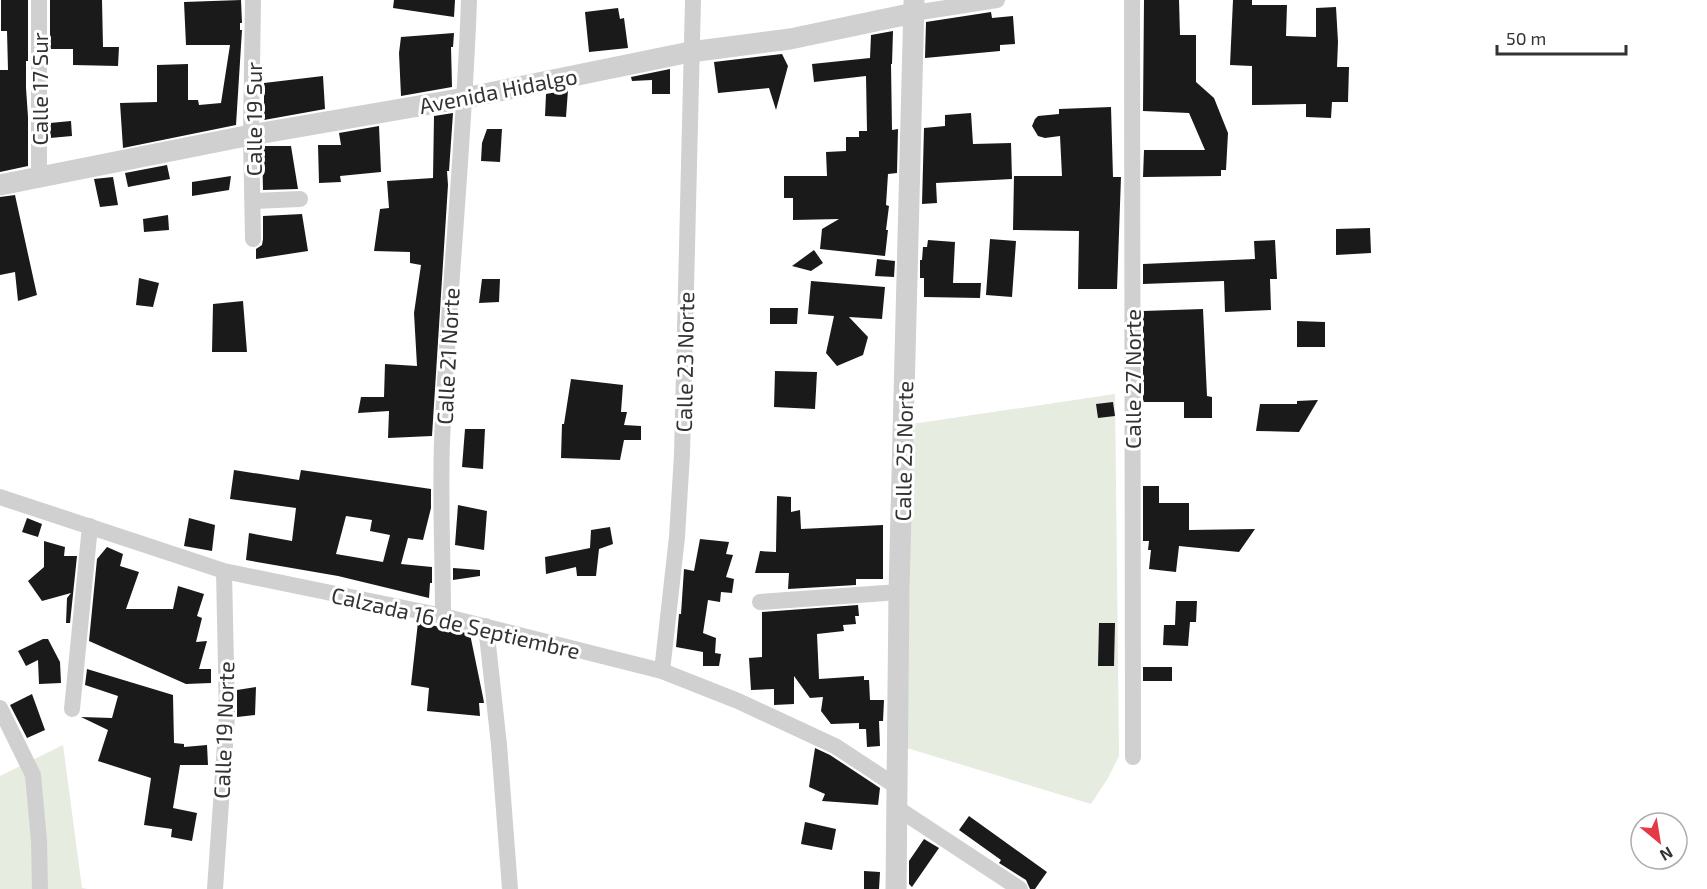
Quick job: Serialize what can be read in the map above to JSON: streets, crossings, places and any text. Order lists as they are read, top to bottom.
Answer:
{
  "streets": {
    "street": [
      "Calle 17 Sur",
      "Avenida Hidalgo",
      "Calle 19 Sur",
      "Calle 21 Norte",
      "Calle 23 Norte",
      "Calle 27 Norte",
      "Calle 25 Norte",
      "Calzada 16 de Septiembre",
      "Calle 19 Norte"
    ]
  },
  "crossings": [
    ["Calle 17 Sur", "Avenida Hidalgo"],
    ["Avenida Hidalgo", "Calle 19 Sur"],
    ["Avenida Hidalgo", "Calle 21 Norte"],
    ["Avenida Hidalgo", "Calle 23 Norte"],
    ["Avenida Hidalgo", "Calle 25 Norte"],
    ["Calle 21 Norte", "Calzada 16 de Septiembre"],
    ["Calle 23 Norte", "Calzada 16 de Septiembre"],
    ["Calle 25 Norte", "Calzada 16 de Septiembre"],
    ["Calzada 16 de Septiembre", "Calle 19 Norte"]
  ],
  "scale_bar": "50 m",
  "north": "bottom right"
}
